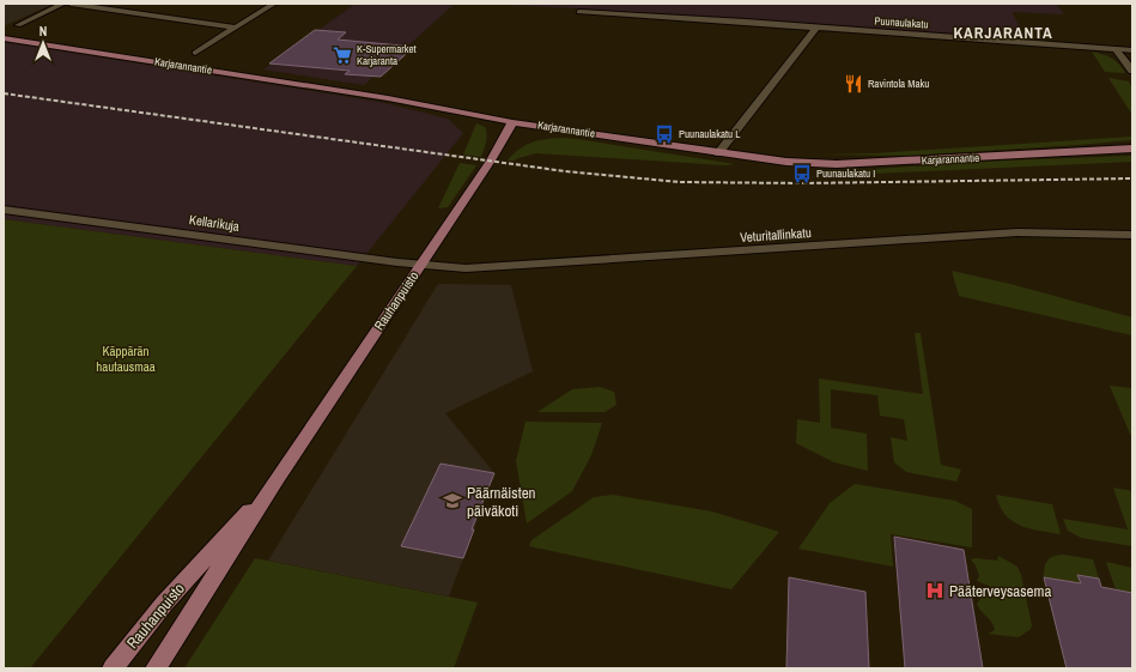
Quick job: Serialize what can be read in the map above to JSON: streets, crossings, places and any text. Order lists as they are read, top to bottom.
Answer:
{
  "streets": {
    "main road": ["Karjarannantie", "Rauhanpuisto"],
    "street": ["Puunaulakatu", "Kellarikuja", "Veturitallinkatu"]
  },
  "crossings": [
    ["Karjarannantie", "Rauhanpuisto"],
    ["Kellarikuja", "Veturitallinkatu"],
    ["Kellarikuja", "Rauhanpuisto"],
    ["Veturitallinkatu", "Rauhanpuisto"]
  ],
  "districts": ["KARJARANTA"],
  "parks": ["Käppärän hautausmaa"],
  "places": {
    "supermarket": ["K-Supermarket Karjaranta"],
    "restaurant": ["Ravintola Maku"],
    "bus stop": ["Puunaulakatu L", "Puunaulakatu I"],
    "school or university": ["Päärnäisten päiväkoti"],
    "hospital": ["Pääterveysasema"]
  },
  "north": "top"
}
